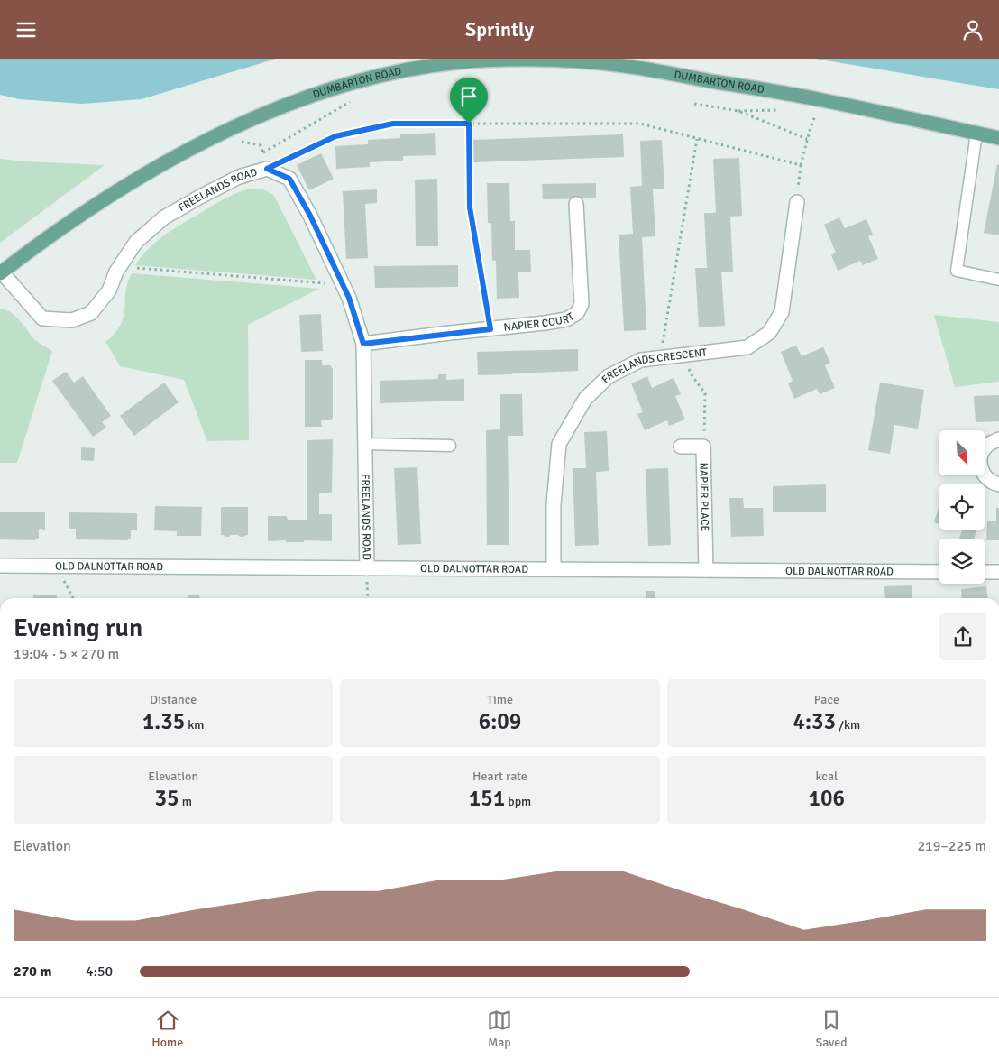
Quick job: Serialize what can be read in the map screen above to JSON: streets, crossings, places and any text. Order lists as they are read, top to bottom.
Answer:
{
  "streets": {
    "main road": ["DUMBARTON ROAD"],
    "street": [
      "FREELANDS ROAD",
      "NAPIER COURT",
      "FREELANDS CRESCENT",
      "NAPIER PLACE",
      "OLD DALNOTTAR ROAD"
    ]
  },
  "crossings": [
    ["DUMBARTON ROAD", "FREELANDS ROAD"],
    ["FREELANDS ROAD", "NAPIER COURT"],
    ["FREELANDS ROAD", "OLD DALNOTTAR ROAD"],
    ["FREELANDS CRESCENT", "OLD DALNOTTAR ROAD"],
    ["NAPIER PLACE", "OLD DALNOTTAR ROAD"]
  ],
  "north": "bottom right",
  "page": {
    "header": "Sprintly",
    "heading": ["Evening run", "19:04 · 5 × 270 m"],
    "stats": [
      ["Distance", "1.35 km"],
      ["Time", "6:09"],
      ["Pace", "4:33 /km"],
      ["Elevation", "35 m"],
      ["Heart rate", "151 bpm"],
      ["kcal", "106"]
    ],
    "chart": ["Elevation", "219–225 m"],
    "list": [
      {
        "name": "270 m",
        "note": "4:50"
      }
    ],
    "tabs": ["Home", "Map", "Saved"]
  }
}
